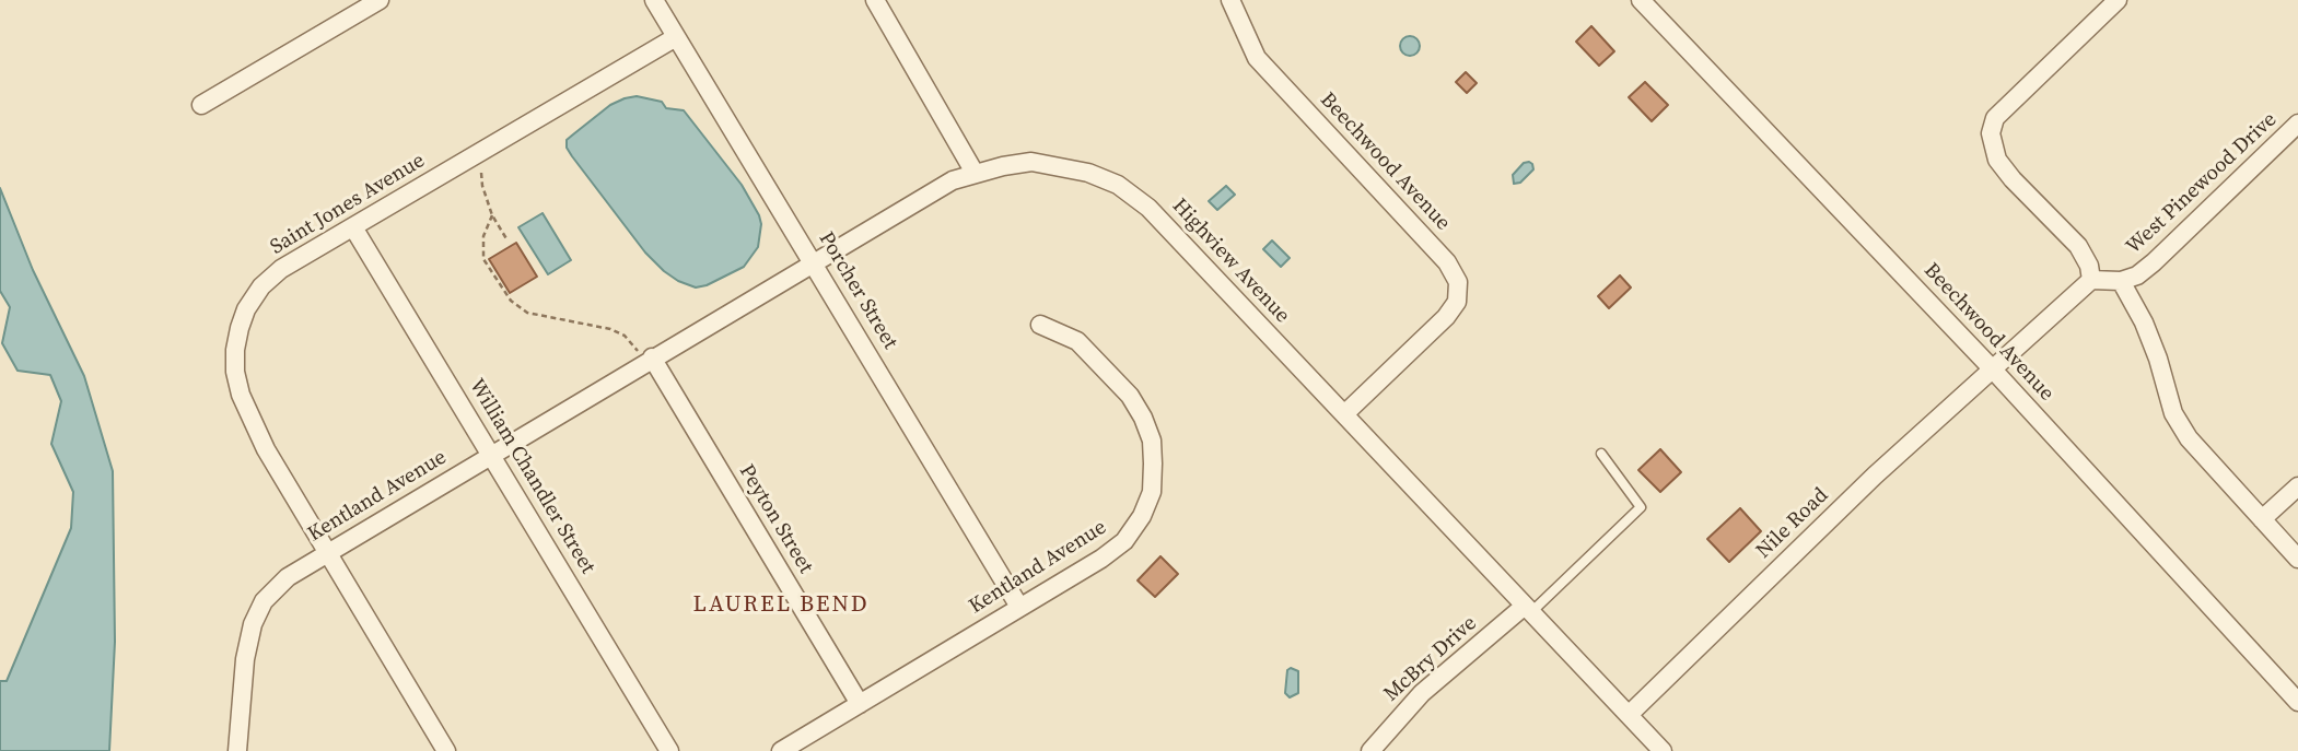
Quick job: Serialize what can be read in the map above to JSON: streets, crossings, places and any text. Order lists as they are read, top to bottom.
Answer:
{
  "streets": {
    "street": [
      "Beechwood Avenue",
      "West Pinewood Drive",
      "Saint Jones Avenue",
      "Highview Avenue",
      "Porcher Street",
      "William Chandler Street",
      "Kentland Avenue",
      "Peyton Street",
      "Nile Road",
      "McBry Drive"
    ]
  },
  "crossings": [
    ["Beechwood Avenue", "Highview Avenue"],
    ["Beechwood Avenue", "Nile Road"],
    ["Saint Jones Avenue", "Porcher Street"],
    ["Saint Jones Avenue", "William Chandler Street"],
    ["Saint Jones Avenue", "Kentland Avenue"],
    ["Highview Avenue", "Porcher Street"],
    ["Highview Avenue", "Kentland Avenue"],
    ["Highview Avenue", "Peyton Street"],
    ["Highview Avenue", "Nile Road"],
    ["Highview Avenue", "McBry Drive"],
    ["Porcher Street", "Kentland Avenue"],
    ["William Chandler Street", "Kentland Avenue"],
    ["Kentland Avenue", "Peyton Street"]
  ],
  "districts": ["LAUREL BEND"]
}
